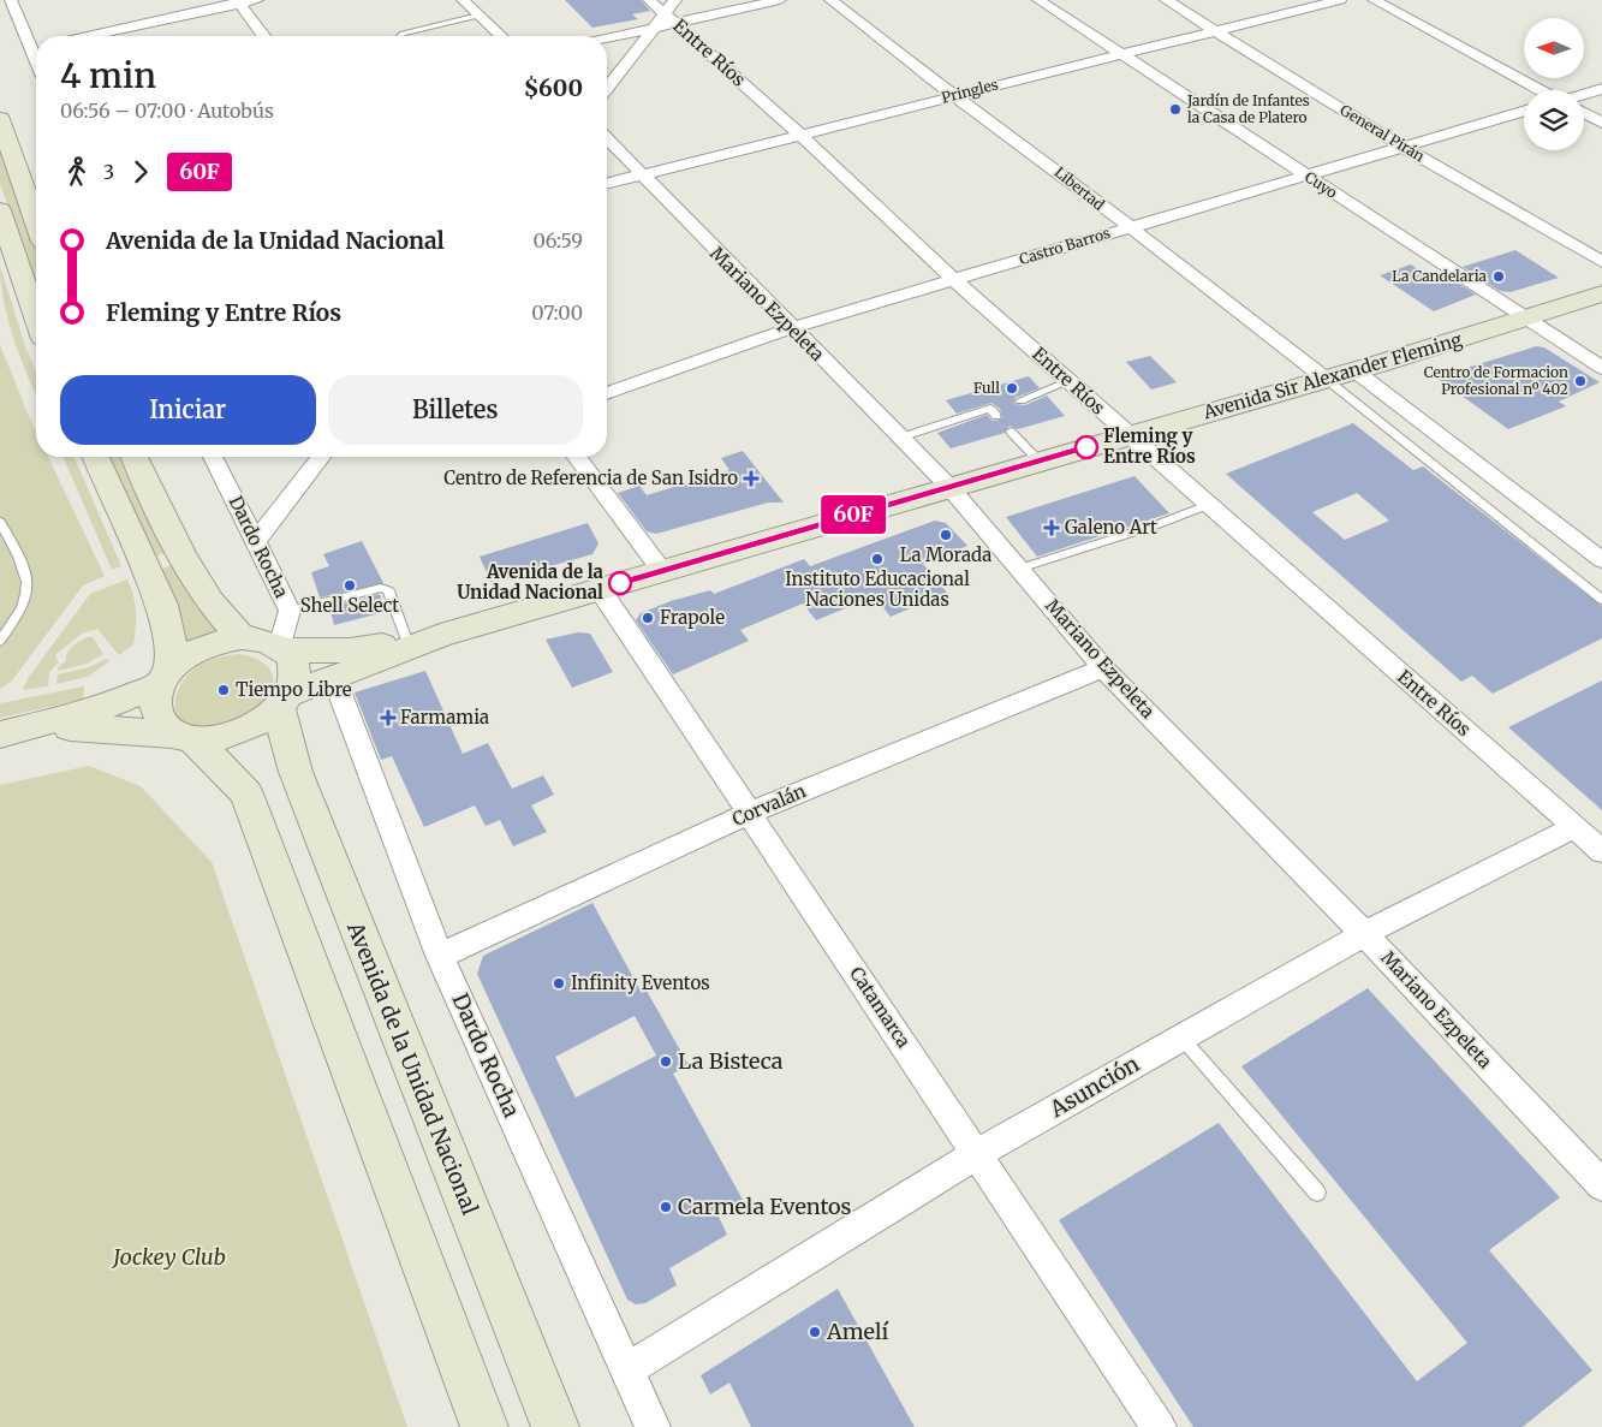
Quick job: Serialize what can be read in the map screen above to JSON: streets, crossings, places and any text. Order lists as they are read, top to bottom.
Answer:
{
  "streets": {
    "main road": ["Avenida Sir Alexander Fleming", "Avenida de la Unidad Nacional"],
    "street": [
      "Entre Ríos",
      "Pringles",
      "General Pirán",
      "Cuyo",
      "Libertad",
      "Castro Barros",
      "Mariano Ezpeleta",
      "Dardo Rocha",
      "Corvalán",
      "Catamarca",
      "Asunción"
    ]
  },
  "crossings": [
    ["Entre Ríos", "Pringles"],
    ["Entre Ríos", "Castro Barros"],
    ["Entre Ríos", "Avenida Sir Alexander Fleming"],
    ["Entre Ríos", "Asunción"],
    ["Pringles", "General Pirán"],
    ["Pringles", "Cuyo"],
    ["Pringles", "Libertad"],
    ["Pringles", "Mariano Ezpeleta"],
    ["General Pirán", "Castro Barros"],
    ["Cuyo", "Castro Barros"],
    ["Cuyo", "Avenida Sir Alexander Fleming"],
    ["Libertad", "Castro Barros"],
    ["Libertad", "Avenida Sir Alexander Fleming"],
    ["Castro Barros", "Mariano Ezpeleta"],
    ["Mariano Ezpeleta", "Avenida Sir Alexander Fleming"],
    ["Mariano Ezpeleta", "Corvalán"],
    ["Mariano Ezpeleta", "Asunción"],
    ["Avenida Sir Alexander Fleming", "Dardo Rocha"],
    ["Avenida Sir Alexander Fleming", "Catamarca"],
    ["Avenida Sir Alexander Fleming", "Avenida de la Unidad Nacional"],
    ["Dardo Rocha", "Corvalán"],
    ["Dardo Rocha", "Avenida de la Unidad Nacional"],
    ["Dardo Rocha", "Asunción"],
    ["Corvalán", "Catamarca"],
    ["Catamarca", "Asunción"]
  ],
  "parks": ["Jockey Club"],
  "places": {
    "other": [
      "Jardín de Infantes la Casa de Platero",
      "La Candelaria",
      "Centro de Formacion Profesional nº 402",
      "Full",
      "Fleming y Entre Ríos",
      "La Morada",
      "Instituto Educacional Naciones Unidas",
      "Avenida de la Unidad Nacional",
      "Shell Select",
      "Frapole",
      "Tiempo Libre",
      "Infinity Eventos",
      "La Bisteca",
      "Carmela Eventos",
      "Amelí"
    ],
    "health": ["Centro de Referencia de San Isidro", "Galeno Art", "Farmamia"]
  },
  "lines": ["bus line 60F"],
  "north": "left",
  "page": {
    "on_map": "60F",
    "heading": ["4 min", "06:56 – 07:00 · Autobús", "$600"],
    "legs": ["3", "60F"],
    "list": [
      {
        "name": "Avenida de la Unidad Nacional",
        "value": "06:59"
      },
      {
        "name": "Fleming y Entre Ríos",
        "value": "07:00"
      }
    ],
    "buttons": ["Iniciar", "Billetes"]
  }
}
